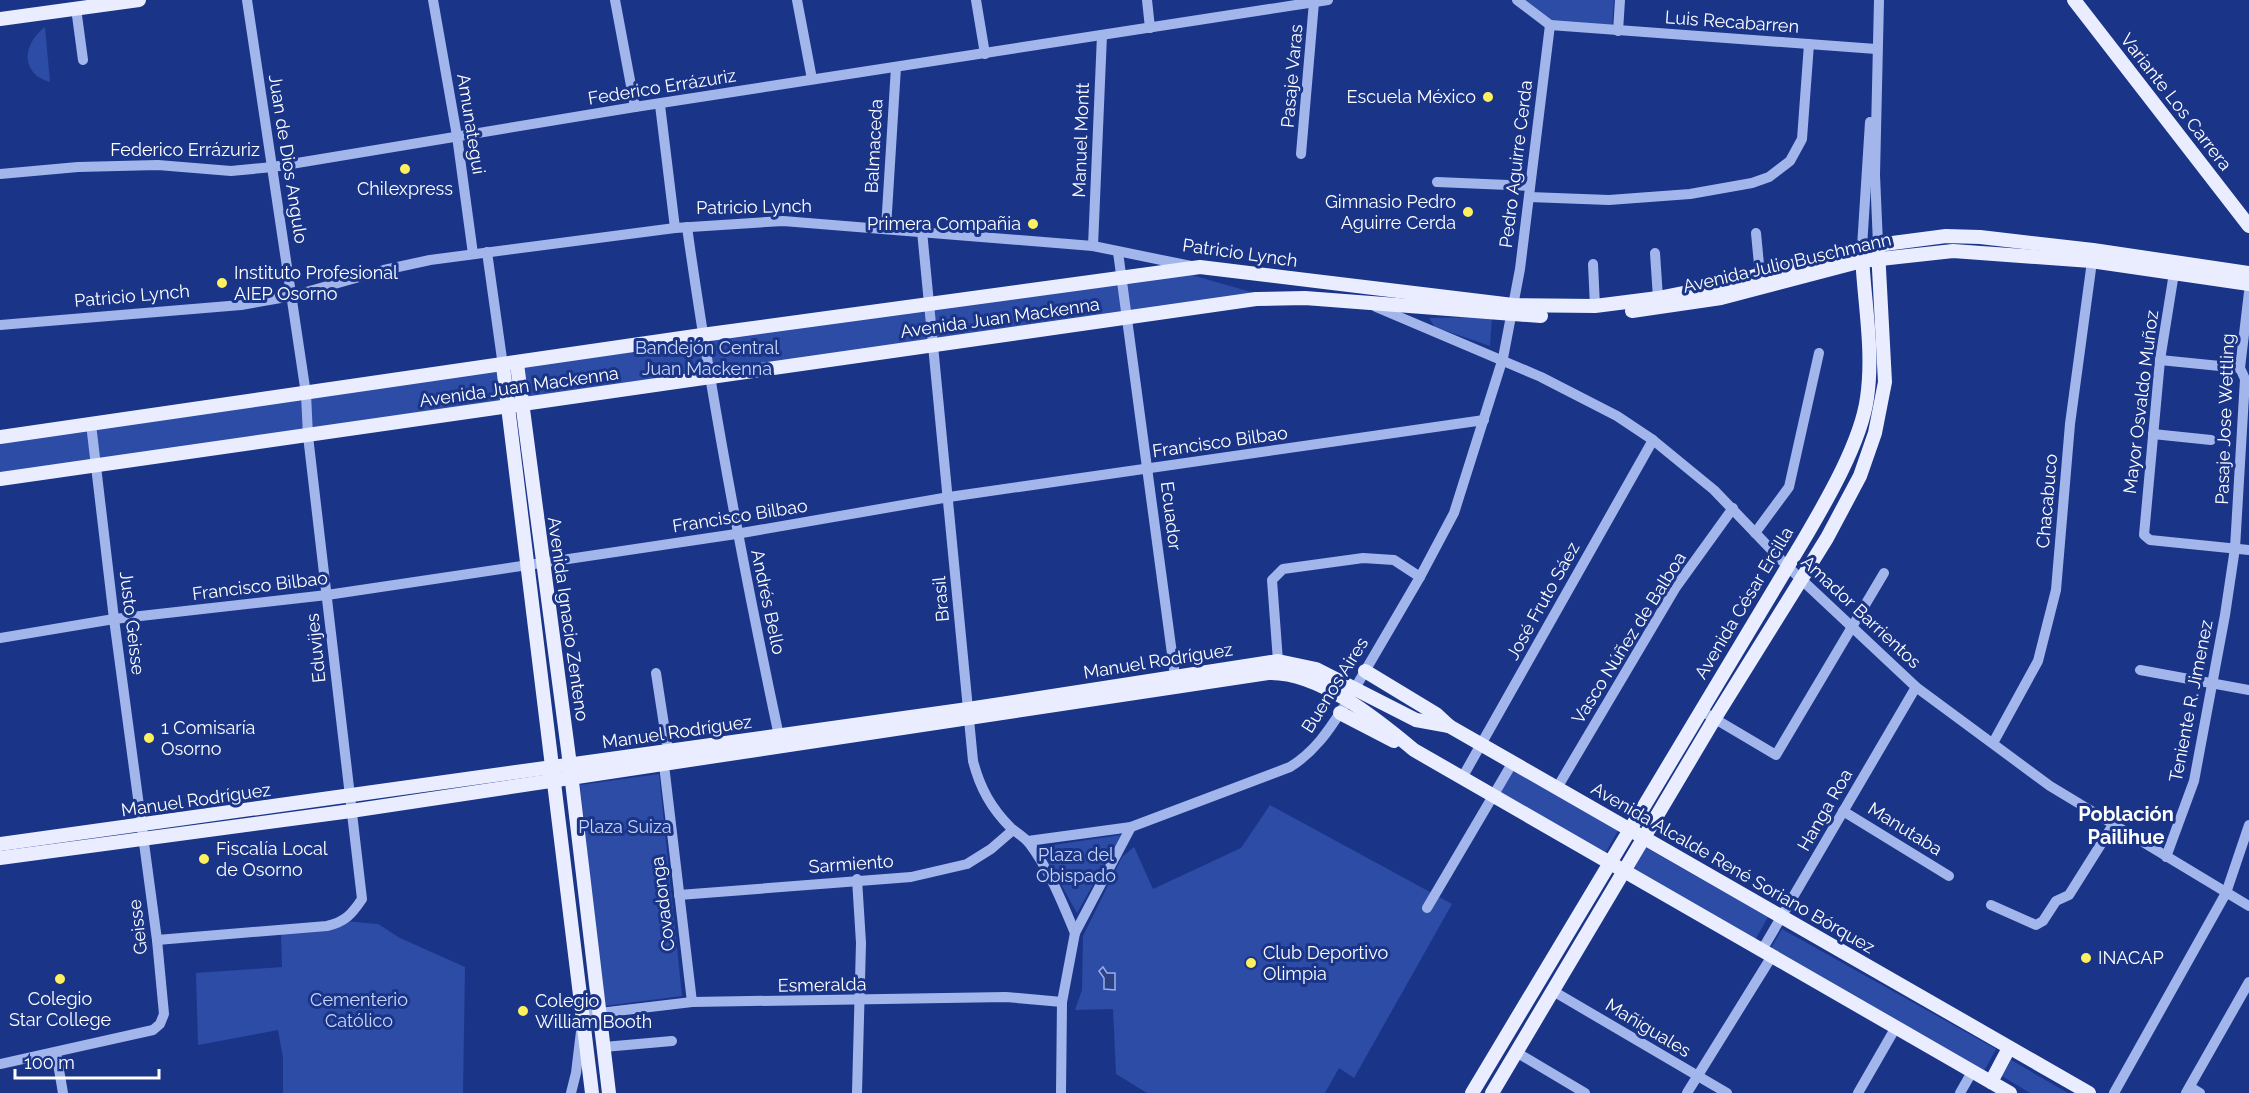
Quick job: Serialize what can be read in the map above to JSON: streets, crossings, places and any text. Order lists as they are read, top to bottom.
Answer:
{
  "streets": {
    "main road": [
      "Variante Los Carrera",
      "Patricio Lynch",
      "Avenida Julio Buschmann",
      "Avenida Juan Mackenna",
      "Avenida César Ercilla",
      "Avenida Ignacio Zenteno",
      "Manuel Rodríguez",
      "Avenida Alcalde René Soriano Bórquez"
    ],
    "street": [
      "Luis Recabarren",
      "Pasaje Varas",
      "Federico Errázuriz",
      "Amunategui",
      "Manuel Montt",
      "Balmaceda",
      "Juan de Dios Angulo",
      "Pedro Aguirre Cerda",
      "Mayor Osvaldo Muñoz",
      "Pasaje Jose Wettling",
      "Francisco Bilbao",
      "Chacabuco",
      "Ecuador",
      "Brasil",
      "José Fruto Sáez",
      "Andrés Bello",
      "Amador Barrientos",
      "Justo Geisse",
      "Vasco Núñez de Balboa",
      "Eduvijes",
      "Buenos Aires",
      "Teniente R. Jimenez",
      "Hanga Roa",
      "Manutaba",
      "Sarmiento",
      "Covadonga",
      "Geisse",
      "Esmeralda",
      "Mañiguales"
    ]
  },
  "crossings": [
    ["Luis Recabarren", "Pedro Aguirre Cerda"],
    ["Luis Recabarren", "Avenida César Ercilla"],
    ["Pasaje Varas", "Federico Errázuriz"],
    ["Federico Errázuriz", "Amunategui"],
    ["Federico Errázuriz", "Manuel Montt"],
    ["Federico Errázuriz", "Balmaceda"],
    ["Federico Errázuriz", "Juan de Dios Angulo"],
    ["Amunategui", "Patricio Lynch"],
    ["Manuel Montt", "Patricio Lynch"],
    ["Balmaceda", "Patricio Lynch"],
    ["Juan de Dios Angulo", "Patricio Lynch"],
    ["Juan de Dios Angulo", "Avenida Juan Mackenna"],
    ["Juan de Dios Angulo", "Eduvijes"],
    ["Pedro Aguirre Cerda", "Patricio Lynch"],
    ["Pedro Aguirre Cerda", "Avenida Julio Buschmann"],
    ["Pedro Aguirre Cerda", "Avenida Juan Mackenna"],
    ["Pedro Aguirre Cerda", "Buenos Aires"],
    ["Patricio Lynch", "Avenida Julio Buschmann"],
    ["Patricio Lynch", "Avenida Juan Mackenna"],
    ["Patricio Lynch", "Ecuador"],
    ["Patricio Lynch", "Brasil"],
    ["Patricio Lynch", "Andrés Bello"],
    ["Patricio Lynch", "Buenos Aires"],
    ["Avenida Julio Buschmann", "Avenida Juan Mackenna"],
    ["Avenida Julio Buschmann", "Mayor Osvaldo Muñoz"],
    ["Avenida Julio Buschmann", "Chacabuco"],
    ["Avenida Julio Buschmann", "Avenida César Ercilla"],
    ["Avenida Julio Buschmann", "Buenos Aires"],
    ["Avenida Juan Mackenna", "Ecuador"],
    ["Avenida Juan Mackenna", "Brasil"],
    ["Avenida Juan Mackenna", "Andrés Bello"],
    ["Avenida Juan Mackenna", "Amador Barrientos"],
    ["Avenida Juan Mackenna", "Avenida Ignacio Zenteno"],
    ["Avenida Juan Mackenna", "Justo Geisse"],
    ["Avenida Juan Mackenna", "Eduvijes"],
    ["Avenida Juan Mackenna", "Buenos Aires"],
    ["Mayor Osvaldo Muñoz", "Pasaje Jose Wettling"],
    ["Mayor Osvaldo Muñoz", "Teniente R. Jimenez"],
    ["Pasaje Jose Wettling", "Teniente R. Jimenez"],
    ["Francisco Bilbao", "Ecuador"],
    ["Francisco Bilbao", "Brasil"],
    ["Francisco Bilbao", "Andrés Bello"],
    ["Francisco Bilbao", "Avenida Ignacio Zenteno"],
    ["Francisco Bilbao", "Justo Geisse"],
    ["Francisco Bilbao", "Eduvijes"],
    ["Francisco Bilbao", "Buenos Aires"],
    ["Chacabuco", "Amador Barrientos"],
    ["Ecuador", "Manuel Rodríguez"],
    ["Brasil", "Manuel Rodríguez"],
    ["Brasil", "Buenos Aires"],
    ["Brasil", "Sarmiento"],
    ["José Fruto Sáez", "Amador Barrientos"],
    ["José Fruto Sáez", "Manuel Rodríguez"],
    ["José Fruto Sáez", "Avenida Alcalde René Soriano Bórquez"],
    ["Andrés Bello", "Manuel Rodríguez"],
    ["Avenida César Ercilla", "Amador Barrientos"],
    ["Avenida César Ercilla", "Avenida Alcalde René Soriano Bórquez"],
    ["Avenida César Ercilla", "Mañiguales"],
    ["Amador Barrientos", "Vasco Núñez de Balboa"],
    ["Amador Barrientos", "Buenos Aires"],
    ["Amador Barrientos", "Teniente R. Jimenez"],
    ["Amador Barrientos", "Hanga Roa"],
    ["Avenida Ignacio Zenteno", "Manuel Rodríguez"],
    ["Avenida Ignacio Zenteno", "Esmeralda"],
    ["Justo Geisse", "Manuel Rodríguez"],
    ["Justo Geisse", "Geisse"],
    ["Vasco Núñez de Balboa", "Avenida Alcalde René Soriano Bórquez"],
    ["Eduvijes", "Manuel Rodríguez"],
    ["Eduvijes", "Geisse"],
    ["Manuel Rodríguez", "Buenos Aires"],
    ["Manuel Rodríguez", "Avenida Alcalde René Soriano Bórquez"],
    ["Manuel Rodríguez", "Covadonga"],
    ["Manuel Rodríguez", "Geisse"],
    ["Buenos Aires", "Avenida Alcalde René Soriano Bórquez"],
    ["Hanga Roa", "Manutaba"],
    ["Hanga Roa", "Avenida Alcalde René Soriano Bórquez"],
    ["Hanga Roa", "Mañiguales"],
    ["Sarmiento", "Covadonga"],
    ["Covadonga", "Esmeralda"]
  ],
  "districts": ["Población Pailihue"],
  "parks": [
    "Bandejón Central Juan Mackenna",
    "Plaza Suiza",
    "Plaza del Obispado",
    "Cementerio Católico"
  ],
  "places": [
    "Escuela México",
    "Chilexpress",
    "Gimnasio Pedro Aguirre Cerda",
    "Primera Compañia",
    "Instituto Profesional AIEP Osorno",
    "1 Comisaría Osorno",
    "Fiscalía Local de Osorno",
    "INACAP",
    "Club Deportivo Olimpia",
    "Colegio Star College",
    "Colegio William Booth"
  ],
  "scale_bar": "100 m"
}
